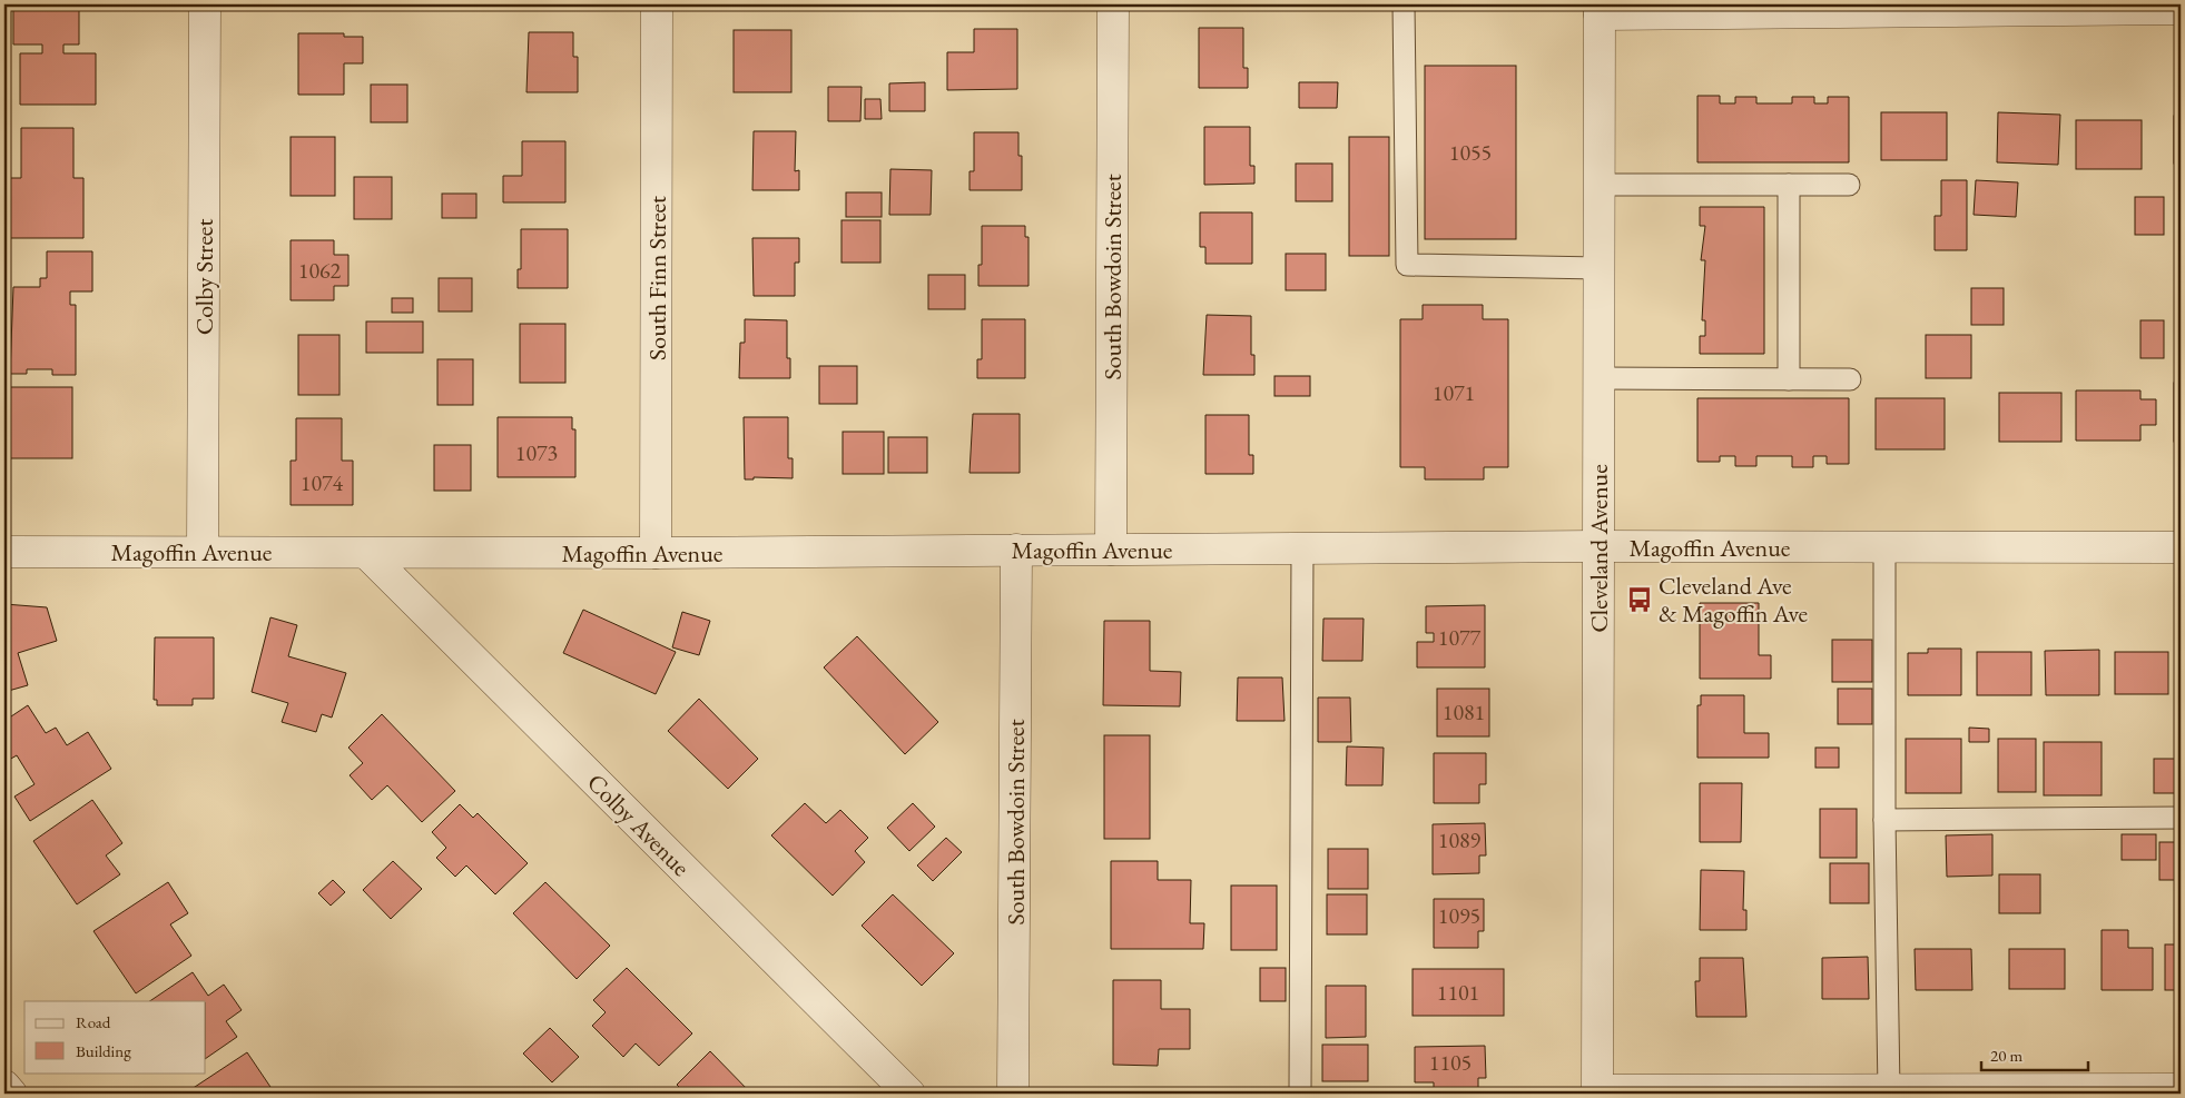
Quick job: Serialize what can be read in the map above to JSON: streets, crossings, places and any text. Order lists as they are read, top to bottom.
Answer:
{
  "streets": {
    "street": [
      "Colby Street",
      "South Bowdoin Street",
      "South Finn Street",
      "Magoffin Avenue",
      "Cleveland Avenue",
      "Colby Avenue"
    ]
  },
  "crossings": [
    ["Colby Street", "Magoffin Avenue"],
    ["South Bowdoin Street", "Magoffin Avenue"],
    ["South Finn Street", "Magoffin Avenue"],
    ["Magoffin Avenue", "Cleveland Avenue"],
    ["Magoffin Avenue", "Colby Avenue"]
  ],
  "places": {
    "bus stop": ["Cleveland Ave & Magoffin Ave"]
  },
  "house_numbers": [
    "1055",
    "1062",
    "1071",
    "1073",
    "1074",
    "1077",
    "1081",
    "1089",
    "1095",
    "1101",
    "1105"
  ],
  "legend": ["Road", "Building"],
  "scale_bar": "20 m"
}
